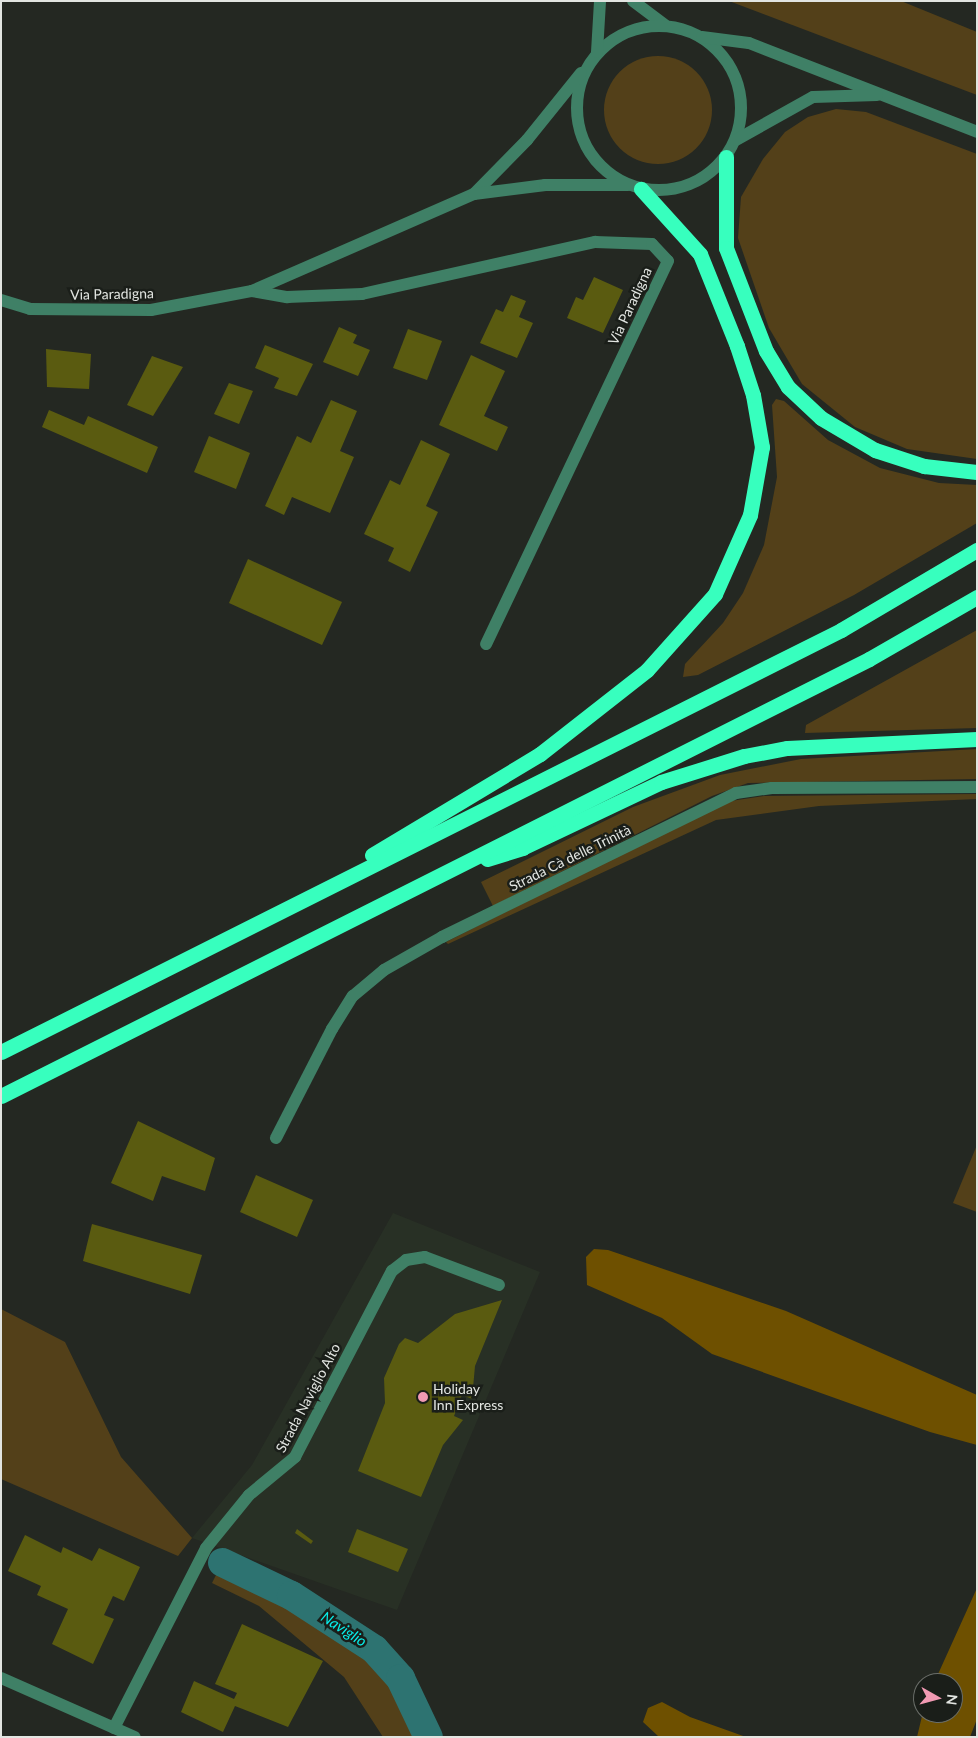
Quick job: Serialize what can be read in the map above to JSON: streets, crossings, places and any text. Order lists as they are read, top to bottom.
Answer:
{
  "streets": {
    "street": ["Via Paradigna", "Strada Cà delle Trinità", "Strada Naviglio Alto"]
  },
  "water": ["Naviglio"],
  "places": ["Holiday Inn Express"],
  "north": "right"
}
